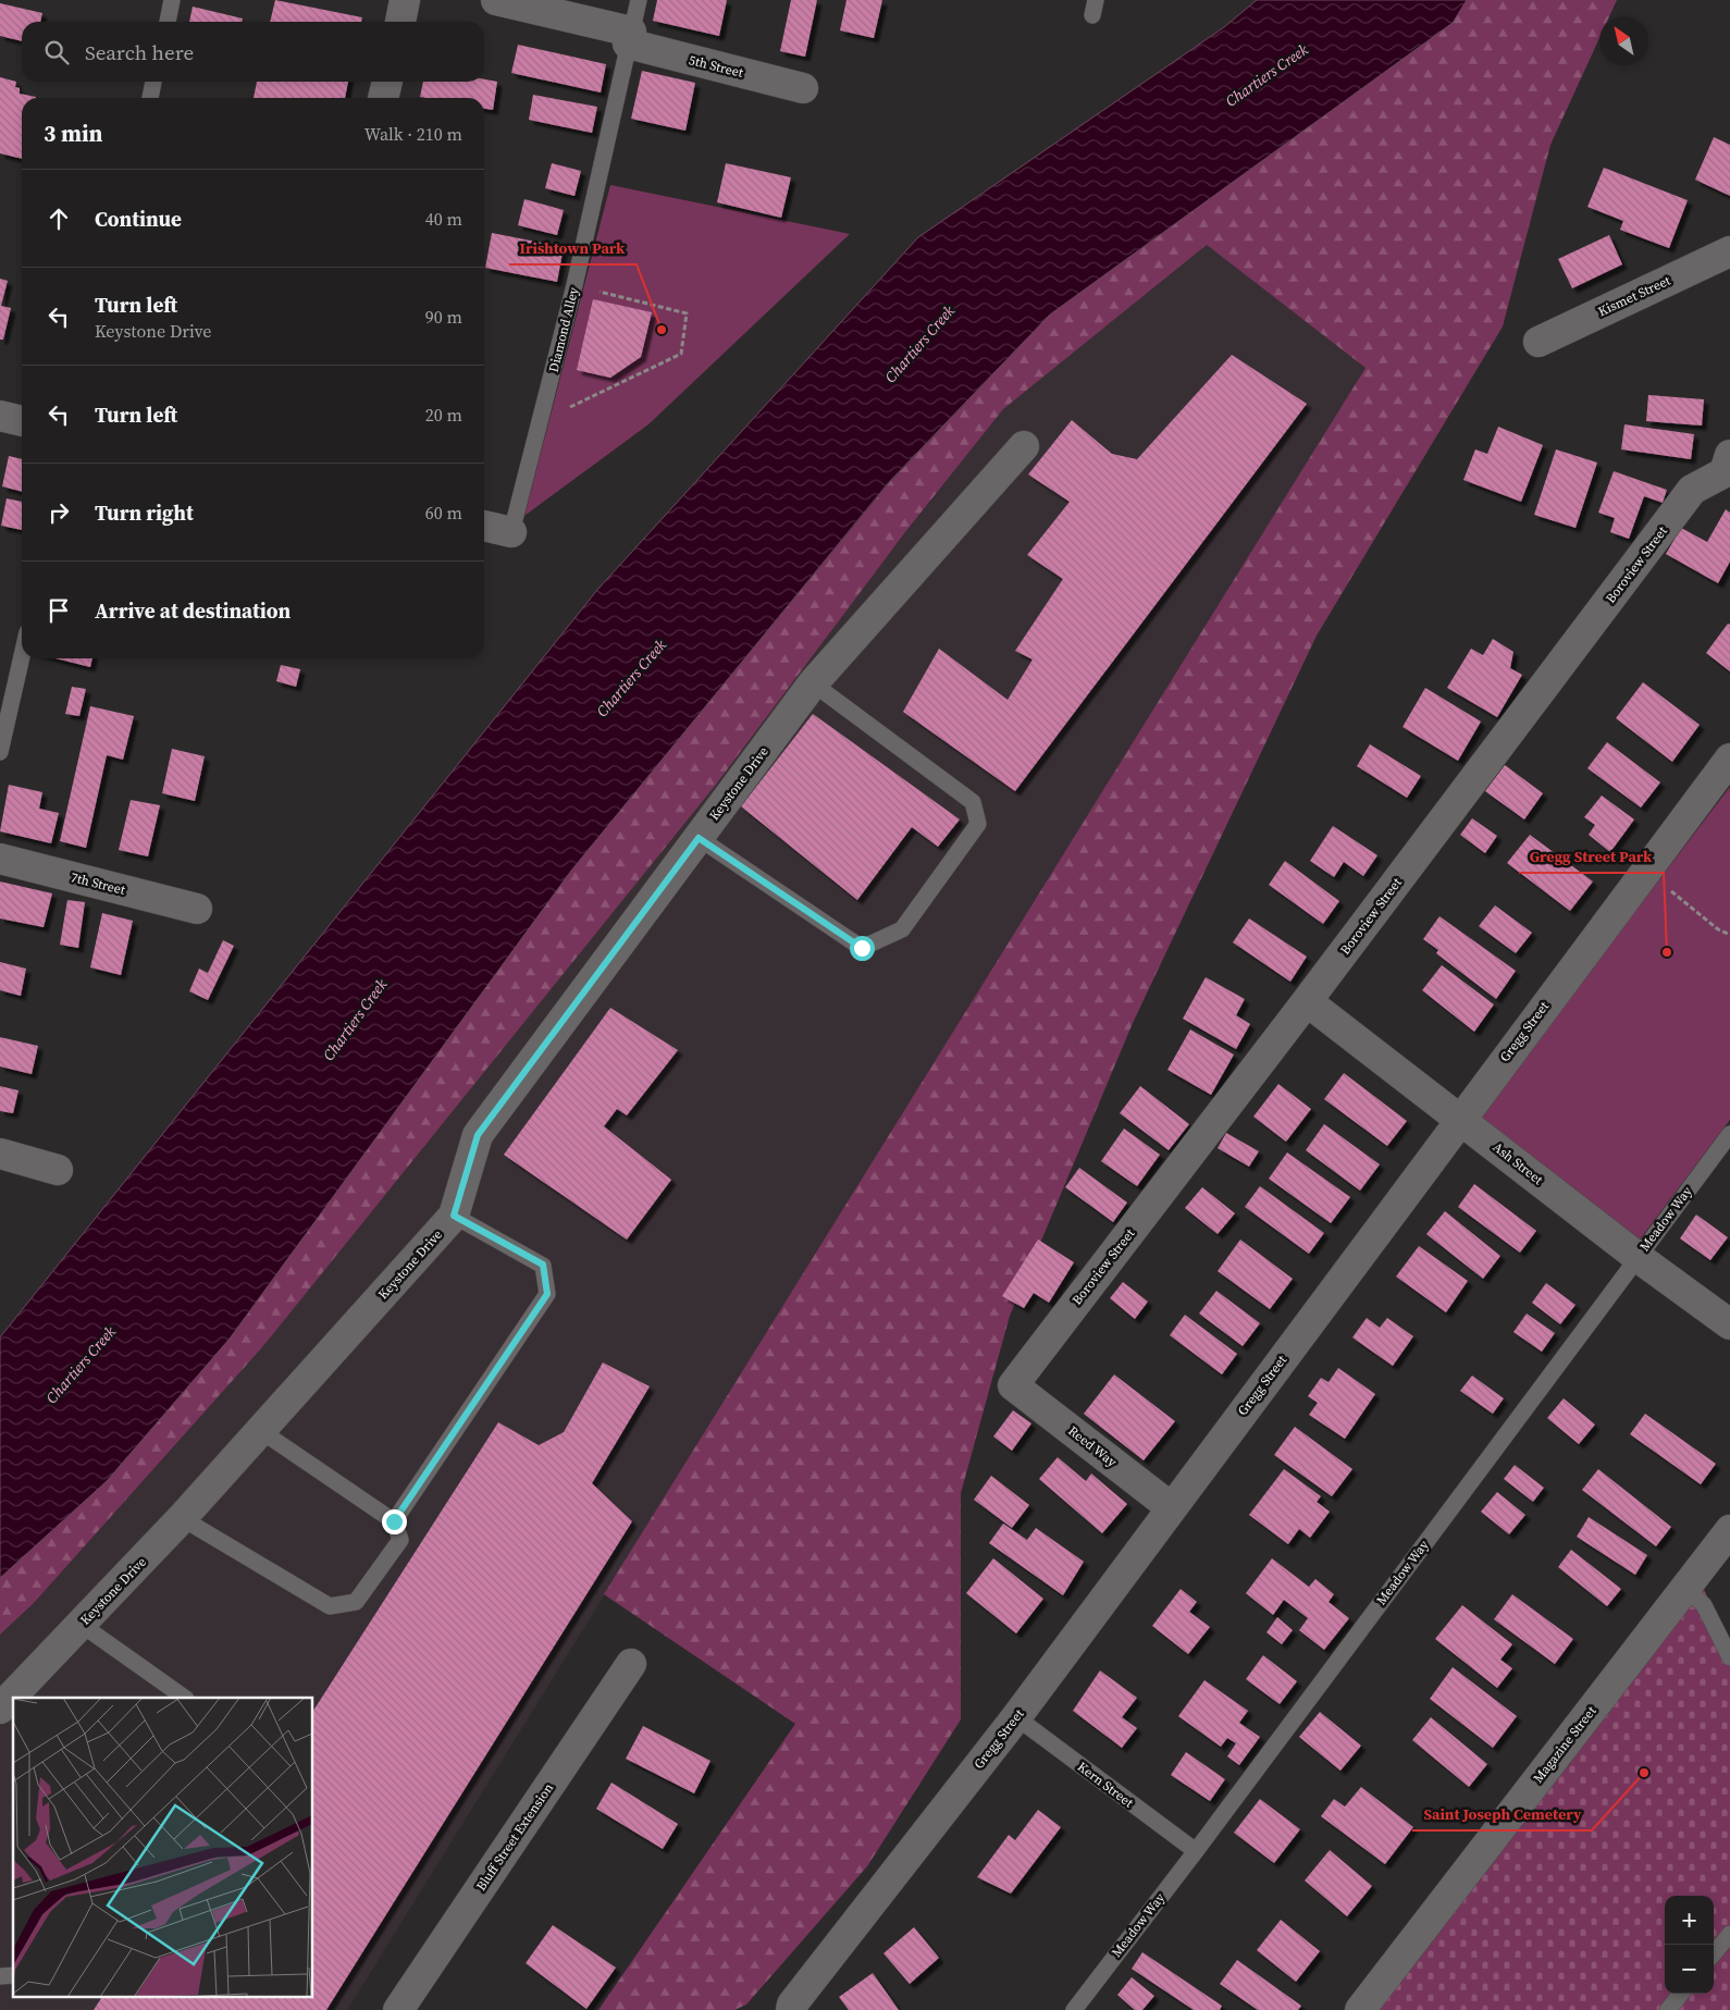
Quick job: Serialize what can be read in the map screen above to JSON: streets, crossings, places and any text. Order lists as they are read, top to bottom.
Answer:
{
  "streets": {
    "street": [
      "5th Street",
      "Kismet Street",
      "Boroview Street",
      "Keystone Drive",
      "7th Street",
      "Gregg Street",
      "Ash Street",
      "Reed Way",
      "Magazine Street",
      "Bluff Street Extension"
    ],
    "lane": ["Diamond Alley", "Meadow Way", "Kern Street"]
  },
  "crossings": [
    ["5th Street", "Diamond Alley"],
    ["Boroview Street", "Ash Street"],
    ["Boroview Street", "Reed Way"],
    ["Gregg Street", "Ash Street"],
    ["Gregg Street", "Reed Way"],
    ["Gregg Street", "Kern Street"],
    ["Ash Street", "Meadow Way"],
    ["Meadow Way", "Kern Street"]
  ],
  "water": ["Chartiers Creek"],
  "places": ["Irishtown Park", "Gregg Street Park", "Saint Joseph Cemetery"],
  "north": "top left",
  "page": {
    "search": "Search here",
    "heading": ["3 min", "Walk · 210 m"],
    "list": [
      ["Continue", "40 m"],
      ["Turn left", "Keystone Drive", "90 m"],
      ["Turn left", "20 m"],
      ["Turn right", "60 m"],
      "Arrive at destination"
    ],
    "map_buttons": ["+", "−"]
  }
}
